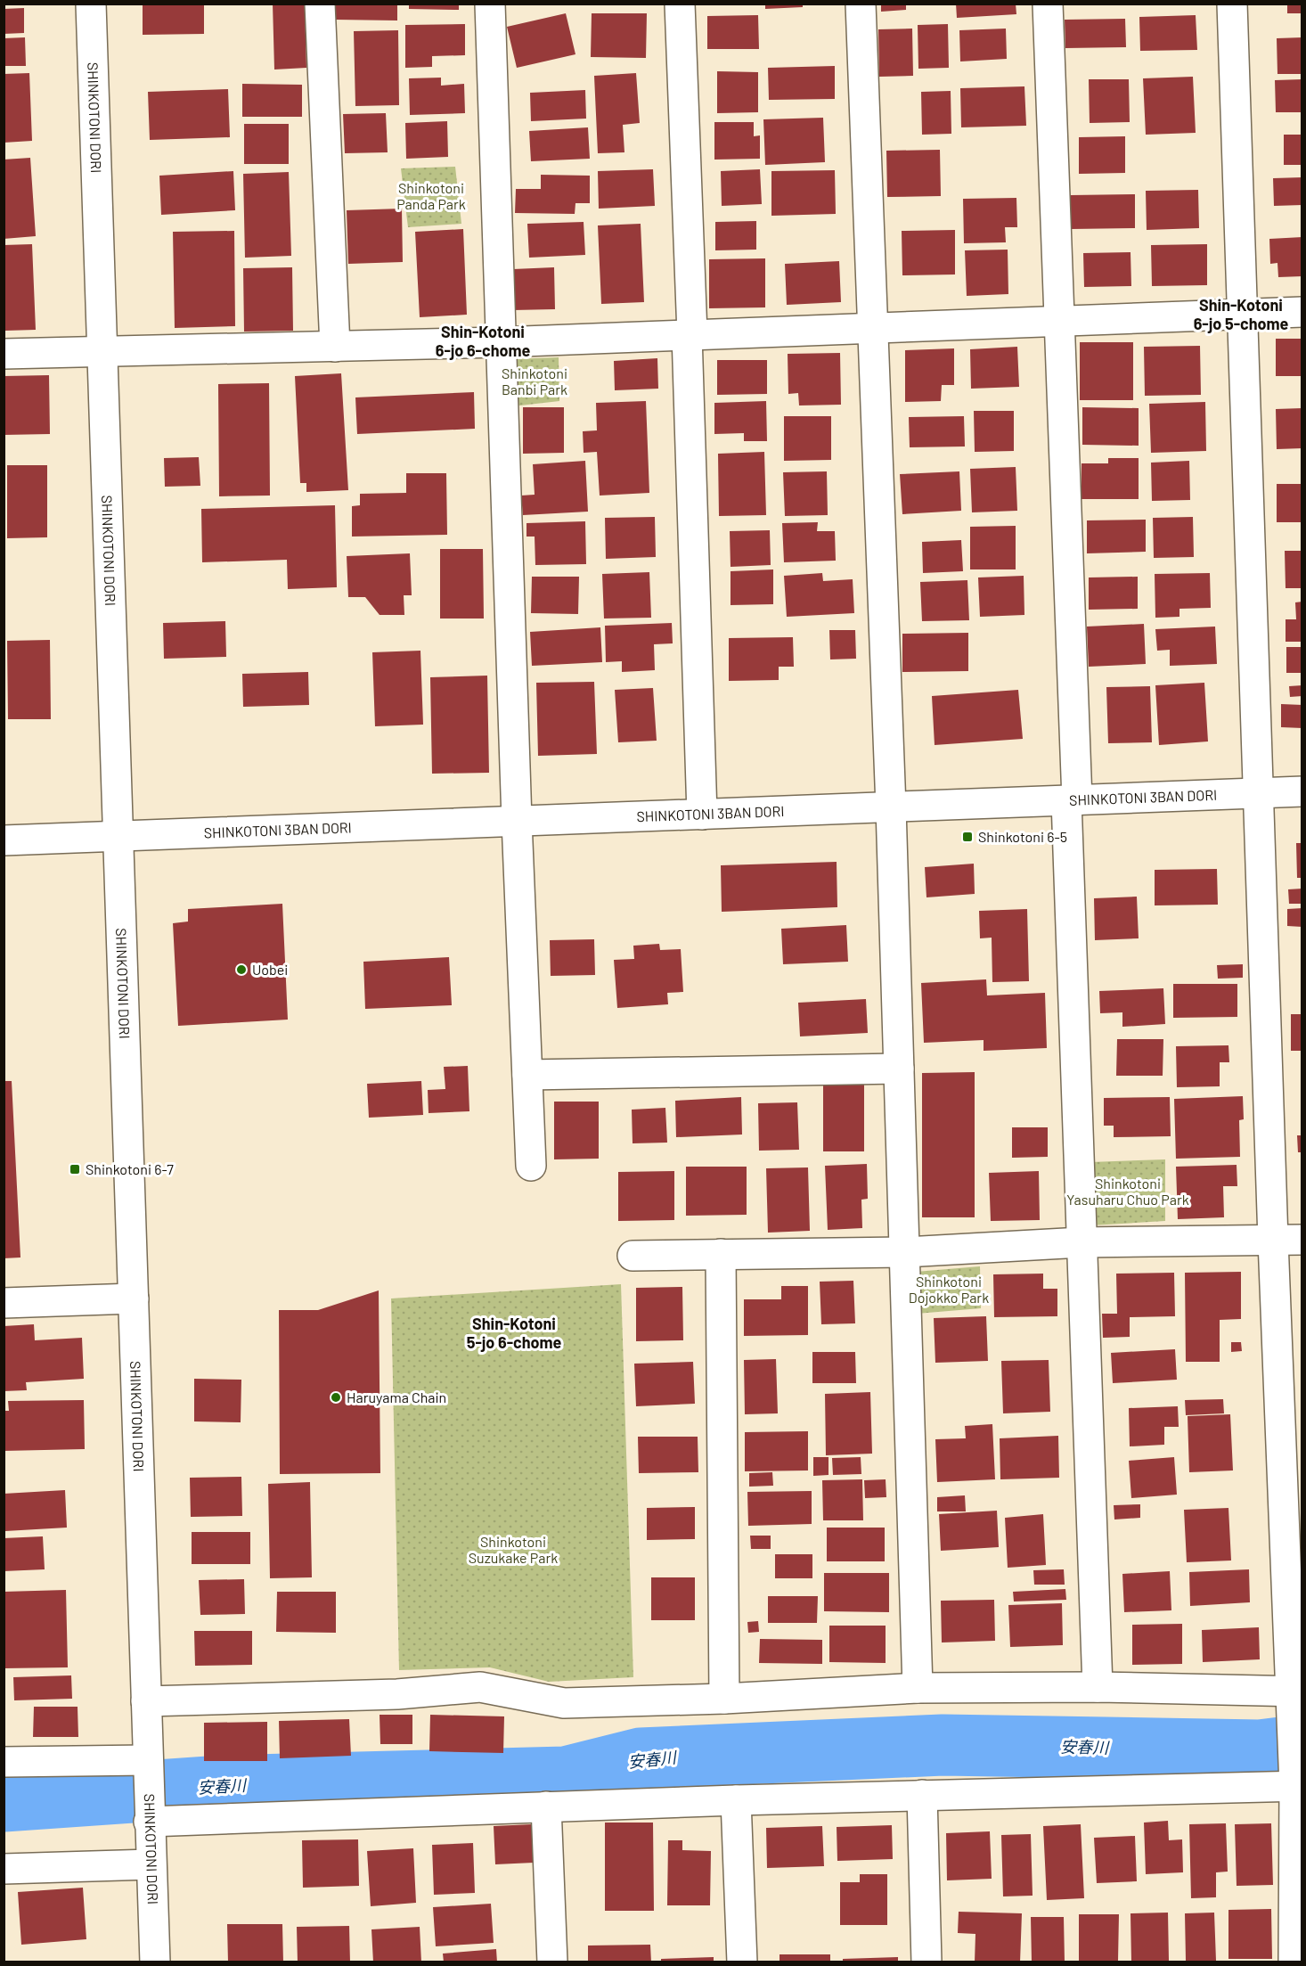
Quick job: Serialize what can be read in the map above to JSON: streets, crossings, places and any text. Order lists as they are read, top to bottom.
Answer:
{
  "streets": {
    "street": ["SHINKOTONI DORI", "SHINKOTONI 3BAN DORI"]
  },
  "crossings": [
    ["SHINKOTONI DORI", "SHINKOTONI 3BAN DORI"]
  ],
  "districts": ["Shin-Kotoni 6-jo 5-chome", "Shin-Kotoni 6-jo 6-chome", "Shin-Kotoni 5-jo 6-chome"],
  "water": ["安春川"],
  "parks": [
    "Shinkotoni Panda Park",
    "Shinkotoni Banbi Park",
    "Shinkotoni Yasuharu Chuo Park",
    "Shinkotoni Dojokko Park",
    "Shinkotoni Suzukake Park"
  ],
  "places": {
    "transit": ["Shinkotoni 6-5", "Shinkotoni 6-7"],
    "other": ["Uobei", "Haruyama Chain"]
  }
}
